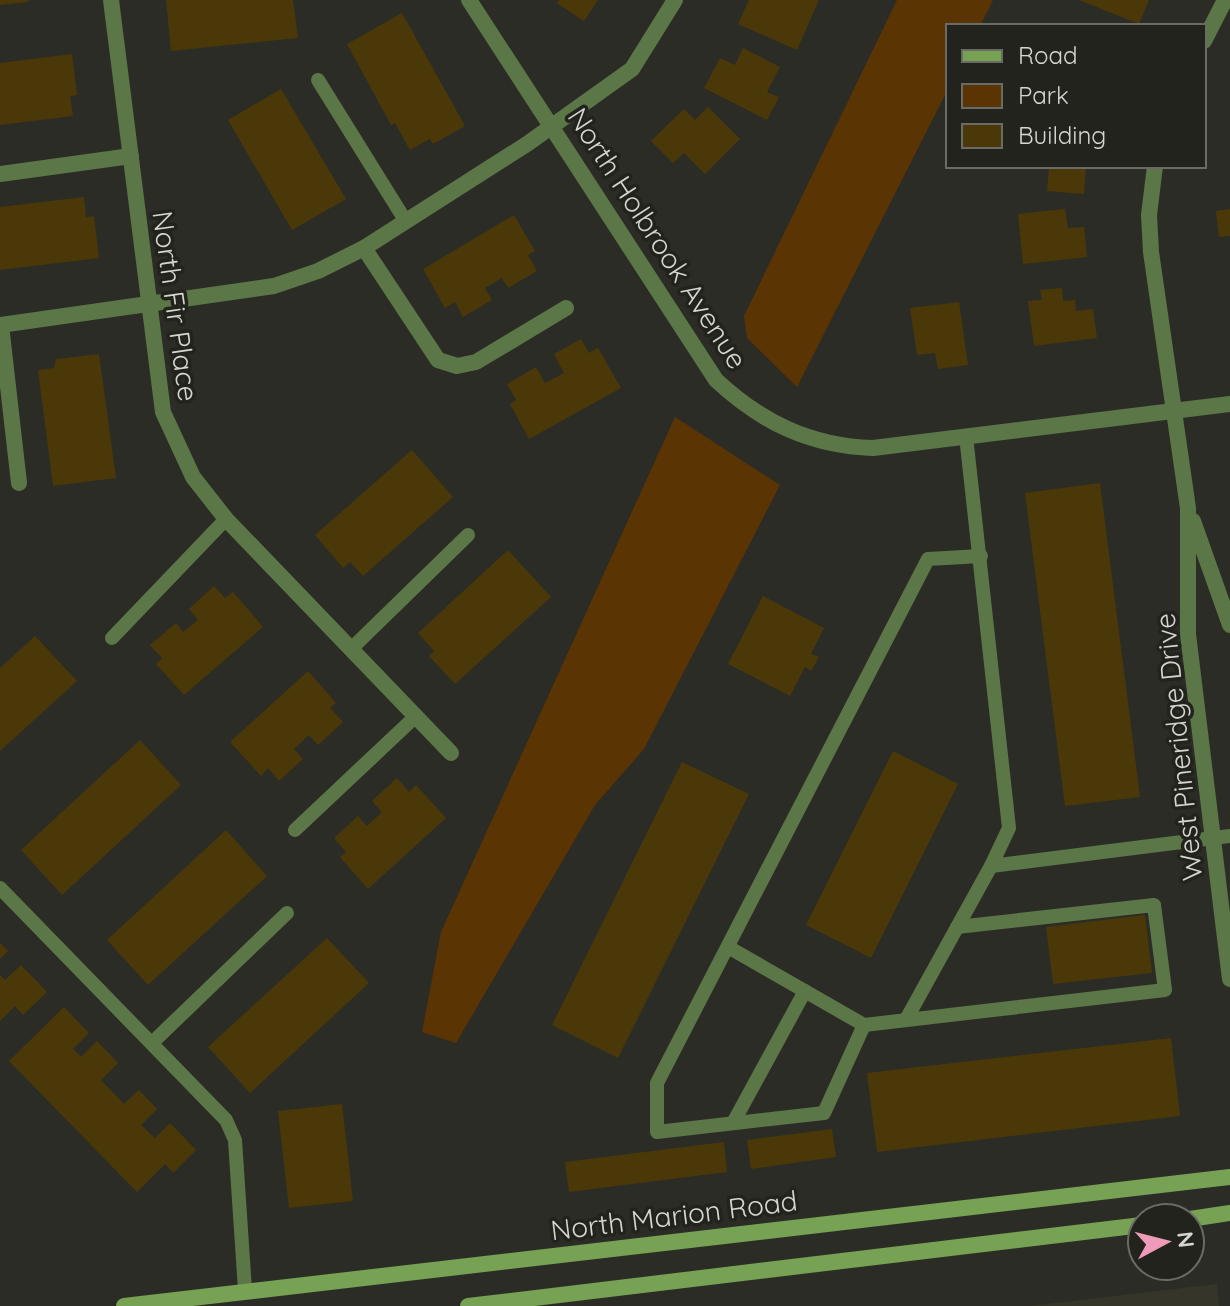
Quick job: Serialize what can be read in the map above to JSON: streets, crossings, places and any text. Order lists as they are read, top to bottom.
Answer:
{
  "streets": {
    "main road": ["North Marion Road"],
    "street": ["North Holbrook Avenue", "North Fir Place", "West Pineridge Drive"]
  },
  "crossings": [
    ["North Holbrook Avenue", "West Pineridge Drive"]
  ],
  "legend": ["Road", "Park", "Building"],
  "north": "right"
}
